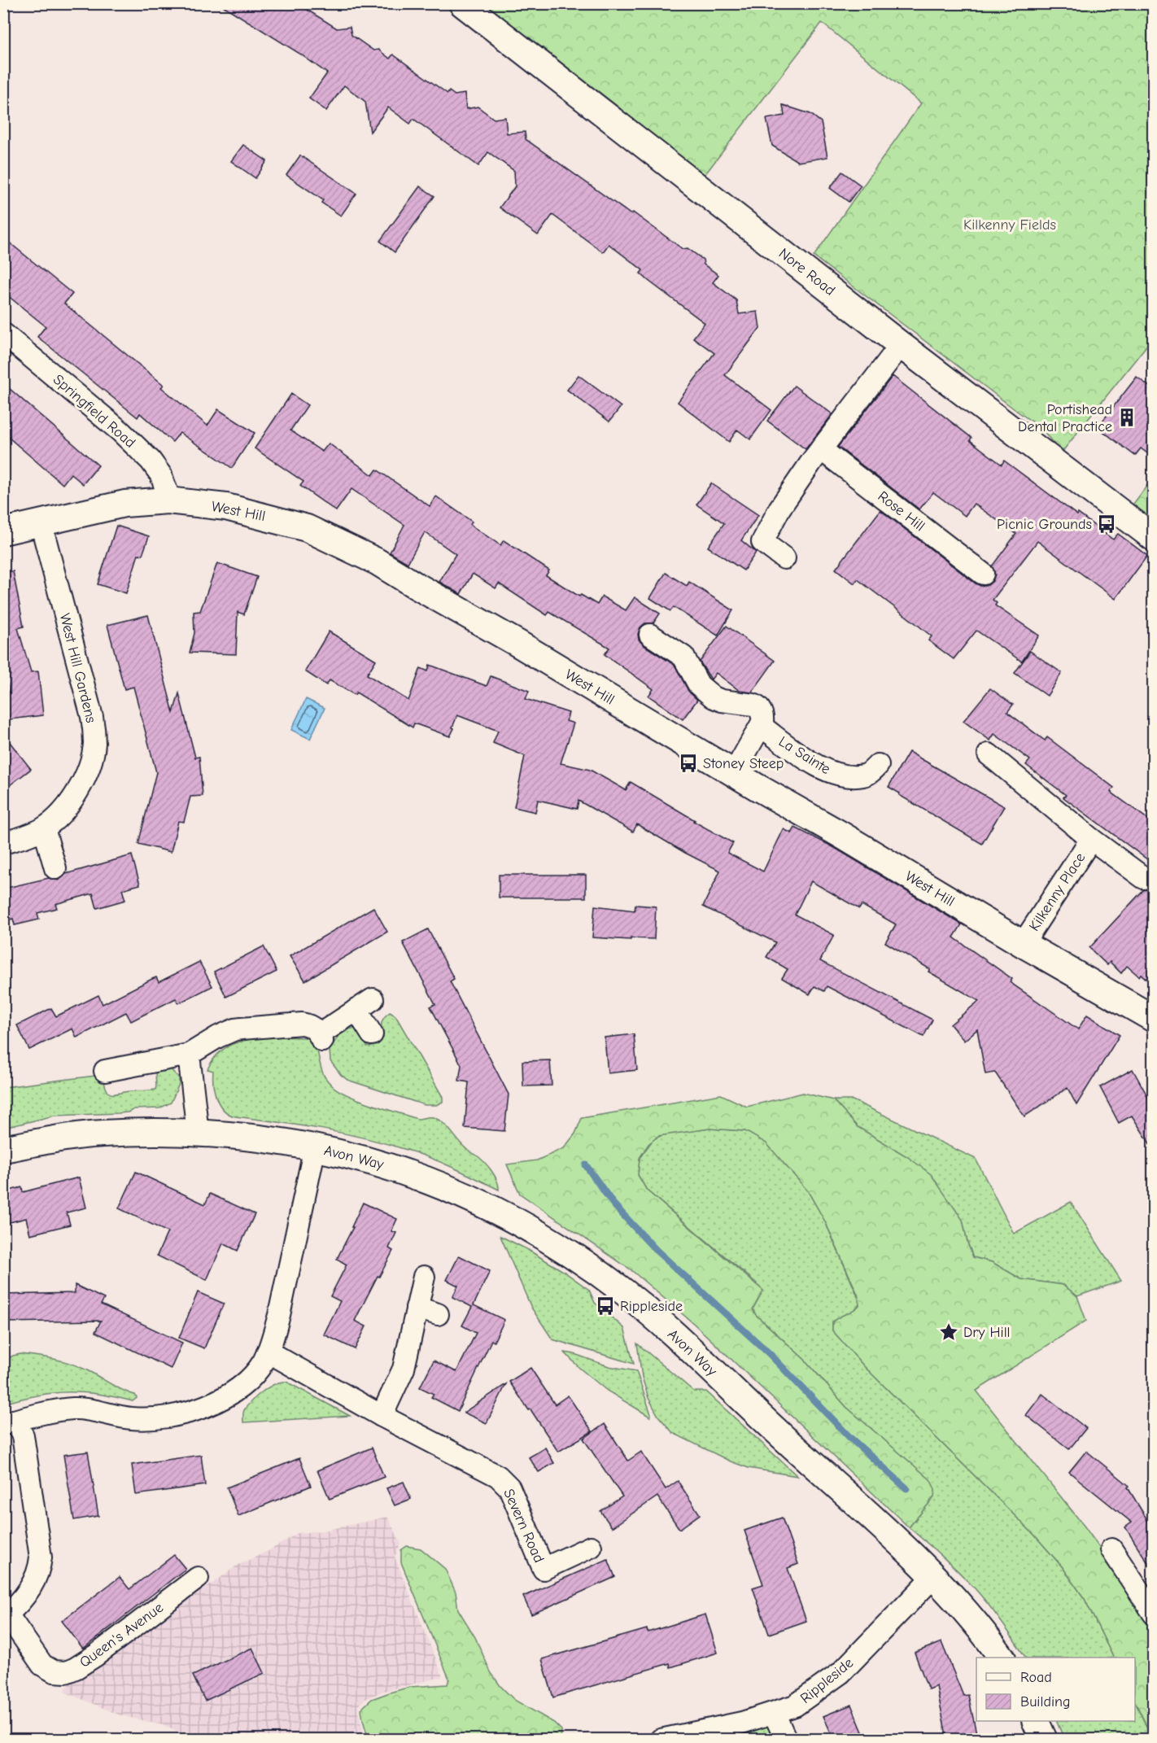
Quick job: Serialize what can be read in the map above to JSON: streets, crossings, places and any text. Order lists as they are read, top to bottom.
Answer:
{
  "streets": {
    "street": [
      "Nore Road",
      "Springfield Road",
      "West Hill",
      "Rose Hill",
      "West Hill Gardens",
      "La Sainte",
      "Kilkenny Place",
      "Avon Way",
      "Severn Road",
      "Queen's Avenue",
      "Rippleside"
    ]
  },
  "crossings": [
    ["Springfield Road", "West Hill"],
    ["West Hill", "West Hill Gardens"],
    ["West Hill", "Kilkenny Place"],
    ["Avon Way", "Rippleside"]
  ],
  "parks": ["Kilkenny Fields"],
  "places": {
    "building": ["Portishead Dental Practice"],
    "bus stop": ["Picnic Grounds", "Stoney Steep", "Rippleside"],
    "place": ["Dry Hill"]
  },
  "legend": ["Road", "Building"]
}
